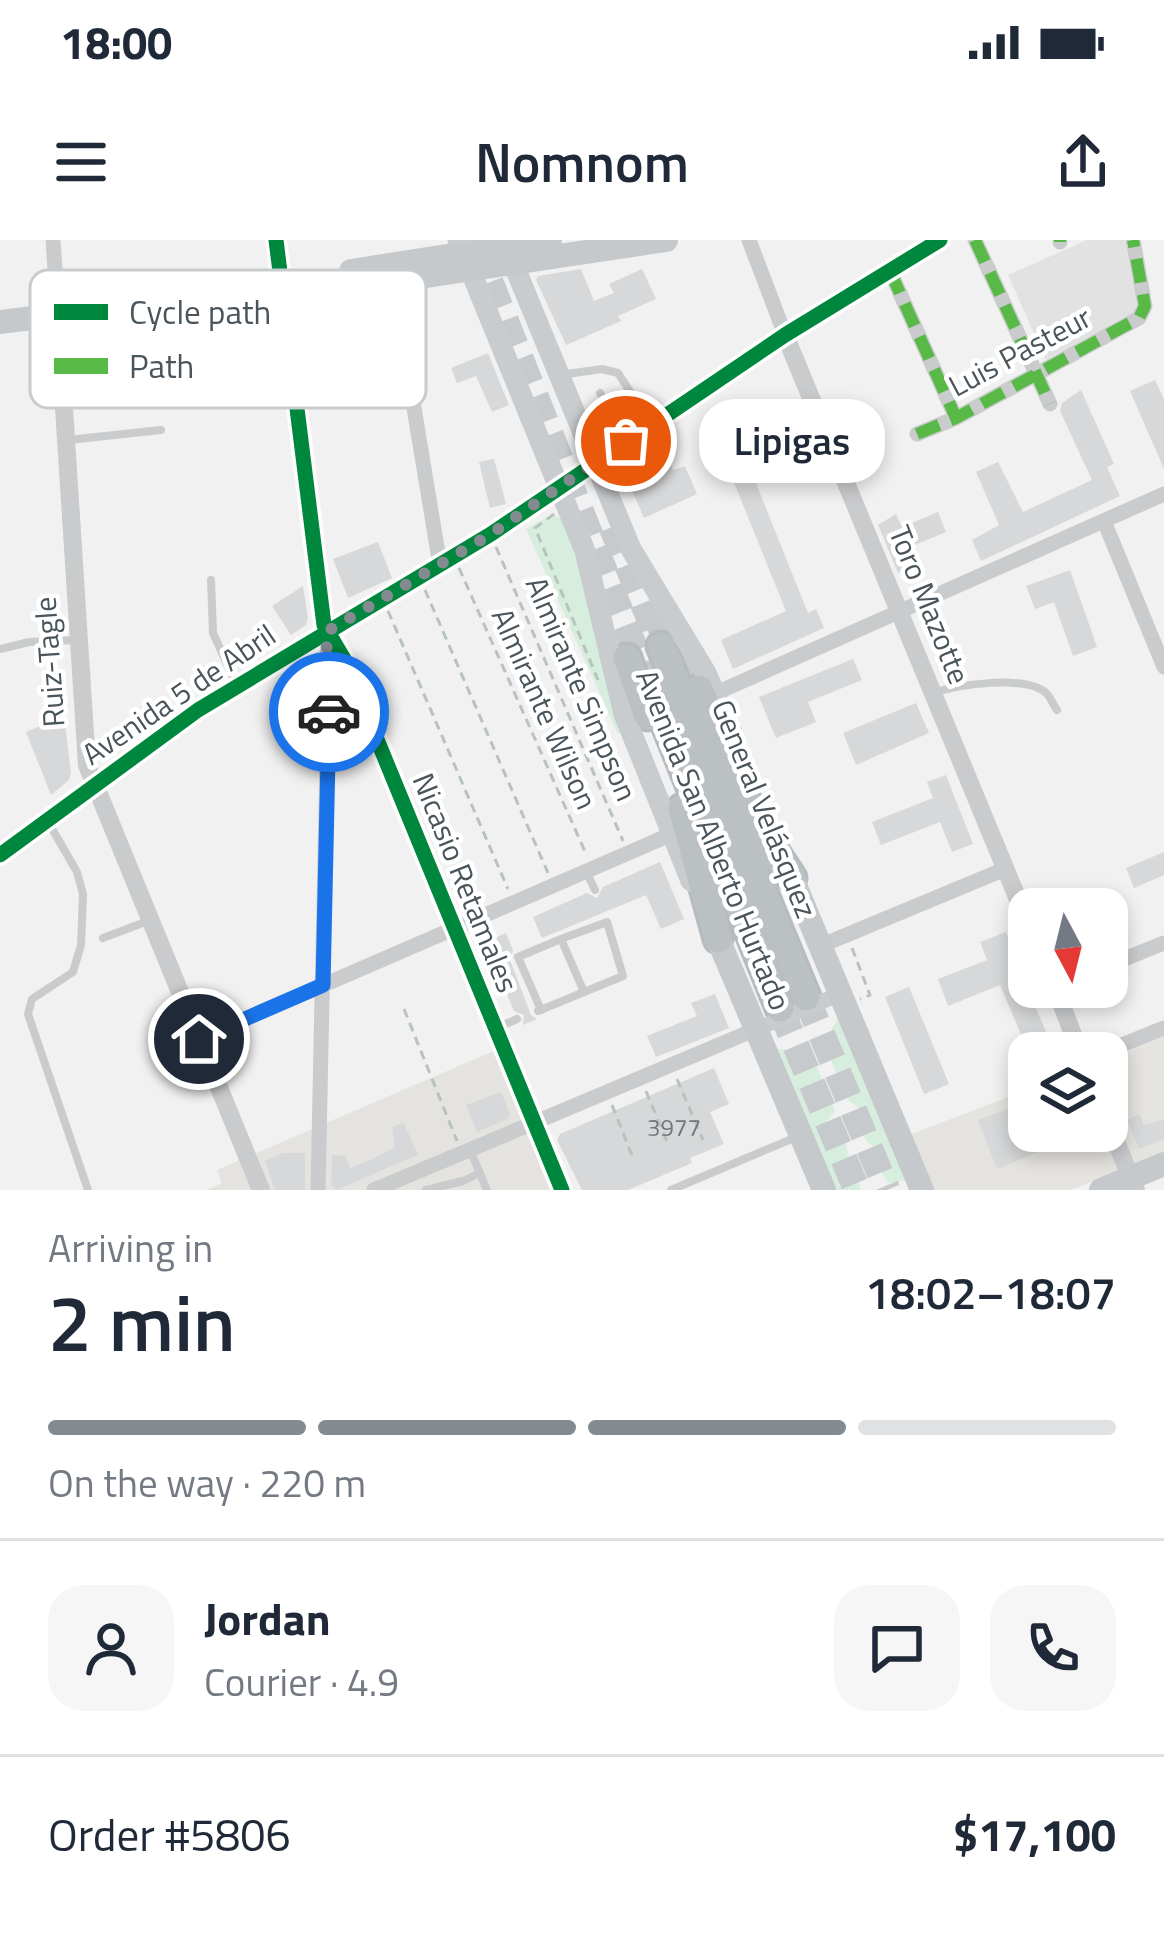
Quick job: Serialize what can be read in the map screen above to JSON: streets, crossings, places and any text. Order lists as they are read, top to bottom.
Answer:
{
  "streets": {
    "highway": ["General Velásquez"],
    "main road": ["Avenida San Alberto Hurtado"],
    "street": [
      "Luis Pasteur",
      "Toro Mazotte",
      "Ruiz-Tagle",
      "Avenida 5 de Abril",
      "Nicasio Retamales"
    ],
    "path": ["Almirante Simpson", "Almirante Wilson"]
  },
  "crossings": [
    ["Toro Mazotte", "Avenida 5 de Abril"],
    ["Ruiz-Tagle", "Avenida 5 de Abril"],
    ["Avenida 5 de Abril", "Avenida San Alberto Hurtado"],
    ["Avenida 5 de Abril", "Nicasio Retamales"]
  ],
  "places": ["Lipigas"],
  "house_numbers": ["3977"],
  "legend": ["Cycle path", "Path"],
  "north": "bottom",
  "page": {
    "status": "18:00",
    "header": "Nomnom",
    "bubble": "Lipigas",
    "heading": ["2 min", "Arriving in", "18:02–18:07"],
    "panel": [
      "Jordan",
      "Courier · 4.9",
      "Order #5806",
      "$17,100"
    ],
    "bar": "On the way · 220 m"
  }
}
